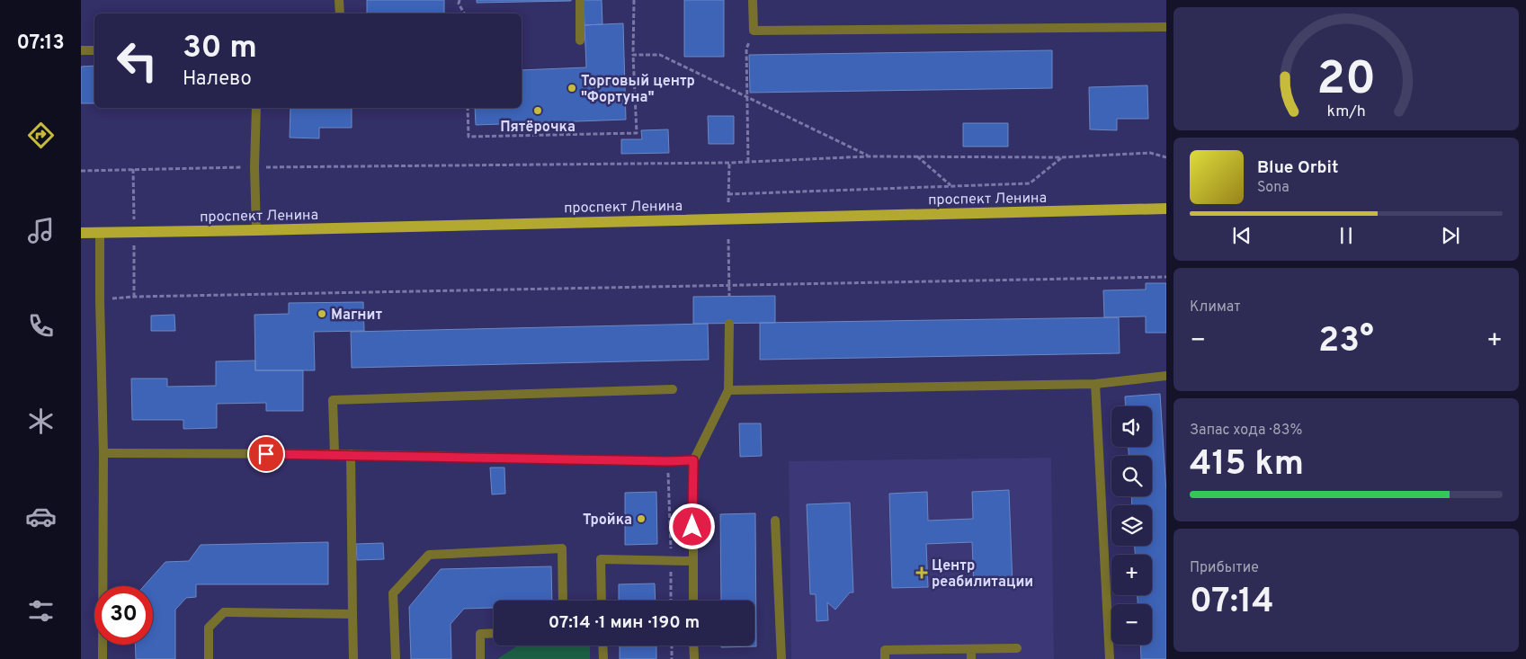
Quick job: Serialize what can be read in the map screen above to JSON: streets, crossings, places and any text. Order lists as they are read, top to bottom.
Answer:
{
  "streets": {
    "main road": ["проспект Ленина"]
  },
  "places": {
    "other": [
      "Торговый центр \"Фортуна\"",
      "Пятёрочка",
      "Магнит",
      "Тройка"
    ],
    "health": ["Центр реабилитации"]
  },
  "page": {
    "tabs": "07:13",
    "turn": ["30 m", "Налево"],
    "song": ["Blue Orbit", "Sona"],
    "tile": [
      "Климат",
      ["Запас хода · 83%", "415 km"],
      ["Прибытие", "07:14"]
    ],
    "heat": ["−", "23°", "+"],
    "map_buttons": ["+", "−"],
    "limit": "30",
    "trip": "07:14 · 1 мин · 190 m",
    "gauge": ["20", "km/h"]
  }
}
